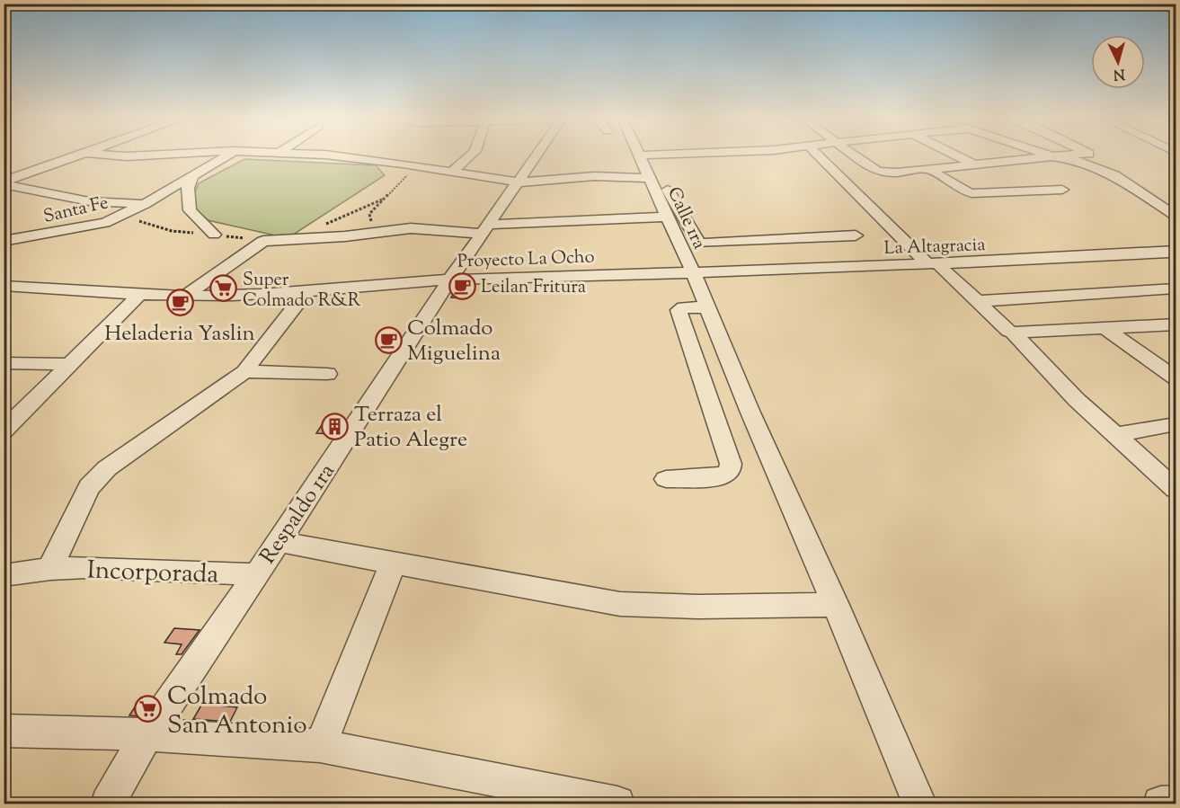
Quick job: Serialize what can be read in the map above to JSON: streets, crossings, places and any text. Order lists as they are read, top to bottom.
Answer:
{
  "streets": {
    "street": [
      "Santa Fe",
      "Calle 1ra",
      "La Altagracia",
      "Proyecto La Ocho",
      "Respaldo 1ra",
      "Incorporada"
    ]
  },
  "crossings": [
    ["Calle 1ra", "La Altagracia"],
    ["Calle 1ra", "Proyecto La Ocho"],
    ["La Altagracia", "Proyecto La Ocho"],
    ["Proyecto La Ocho", "Respaldo 1ra"],
    ["Respaldo 1ra", "Incorporada"]
  ],
  "places": {
    "cafe": ["Leilan Fritura", "Heladeria Yaslin", "Colmado Miguelina"],
    "supermarket": ["Super Colmado R&R", "Colmado San Antonio"],
    "building": ["Terraza el Patio Alegre"]
  },
  "north": "bottom"
}
